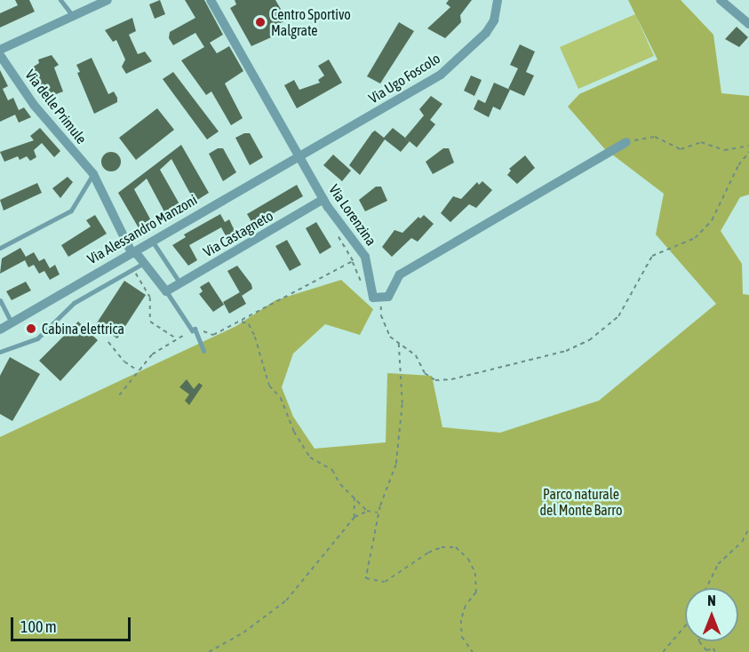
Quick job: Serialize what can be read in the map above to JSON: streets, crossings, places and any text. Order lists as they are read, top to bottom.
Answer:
{
  "streets": {
    "street": [
      "Via Ugo Foscolo",
      "Via delle Primule",
      "Via Lorenzina",
      "Via Alessandro Manzoni",
      "Via Castagneto"
    ]
  },
  "crossings": [
    ["Via Ugo Foscolo", "Via Lorenzina"],
    ["Via Ugo Foscolo", "Via Alessandro Manzoni"],
    ["Via delle Primule", "Via Alessandro Manzoni"],
    ["Via Lorenzina", "Via Alessandro Manzoni"],
    ["Via Lorenzina", "Via Castagneto"]
  ],
  "parks": ["Parco naturale del Monte Barro"],
  "places": ["Centro Sportivo Malgrate", "Cabina elettrica"],
  "scale_bar": "100 m",
  "north": "top"
}
